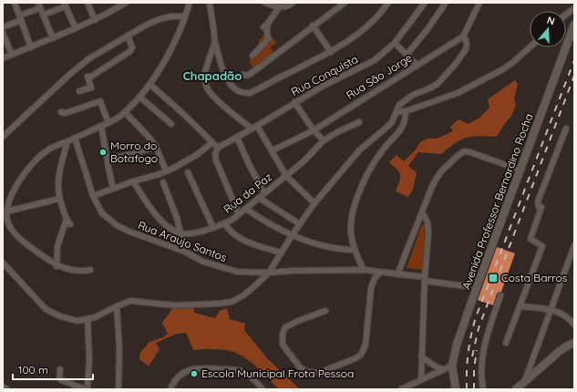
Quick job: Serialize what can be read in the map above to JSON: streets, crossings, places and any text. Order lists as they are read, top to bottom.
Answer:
{
  "streets": {
    "main road": ["Avenida Professor Bernardino Rocha"],
    "street": [
      "Rua Conquista",
      "Rua São Jorge",
      "Rua da Paz",
      "Rua Araujo Santos"
    ]
  },
  "districts": ["Chapadão"],
  "places": {
    "other": ["Morro do Botafogo", "Escola Municipal Frota Pessoa"],
    "transit": ["Costa Barros"]
  },
  "scale_bar": "100 m",
  "north": "top"
}
